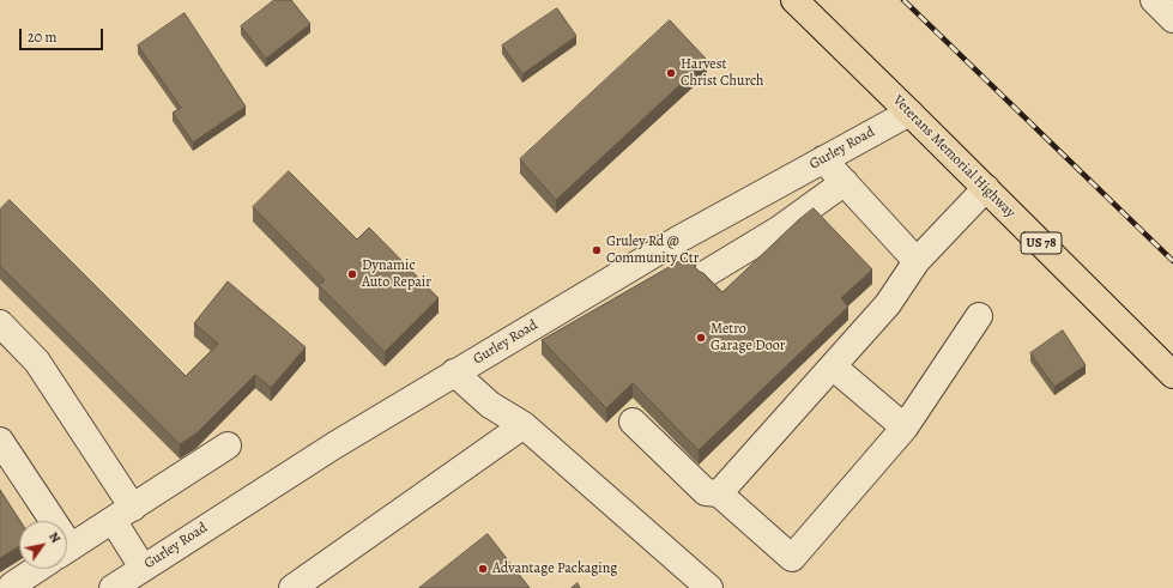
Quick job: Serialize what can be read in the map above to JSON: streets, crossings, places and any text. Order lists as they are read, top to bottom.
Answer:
{
  "streets": {
    "main road": ["Veterans Memorial Highway", "US 78"],
    "street": ["Gurley Road"]
  },
  "crossings": [
    ["Gurley Road", "Veterans Memorial Highway"]
  ],
  "places": [
    "Harvest Christ Church",
    "Gruley Rd @ Community Ctr",
    "Dynamic Auto Repair",
    "Metro Garage Door",
    "Advantage Packaging"
  ],
  "scale_bar": "20 m",
  "north": "top right"
}
